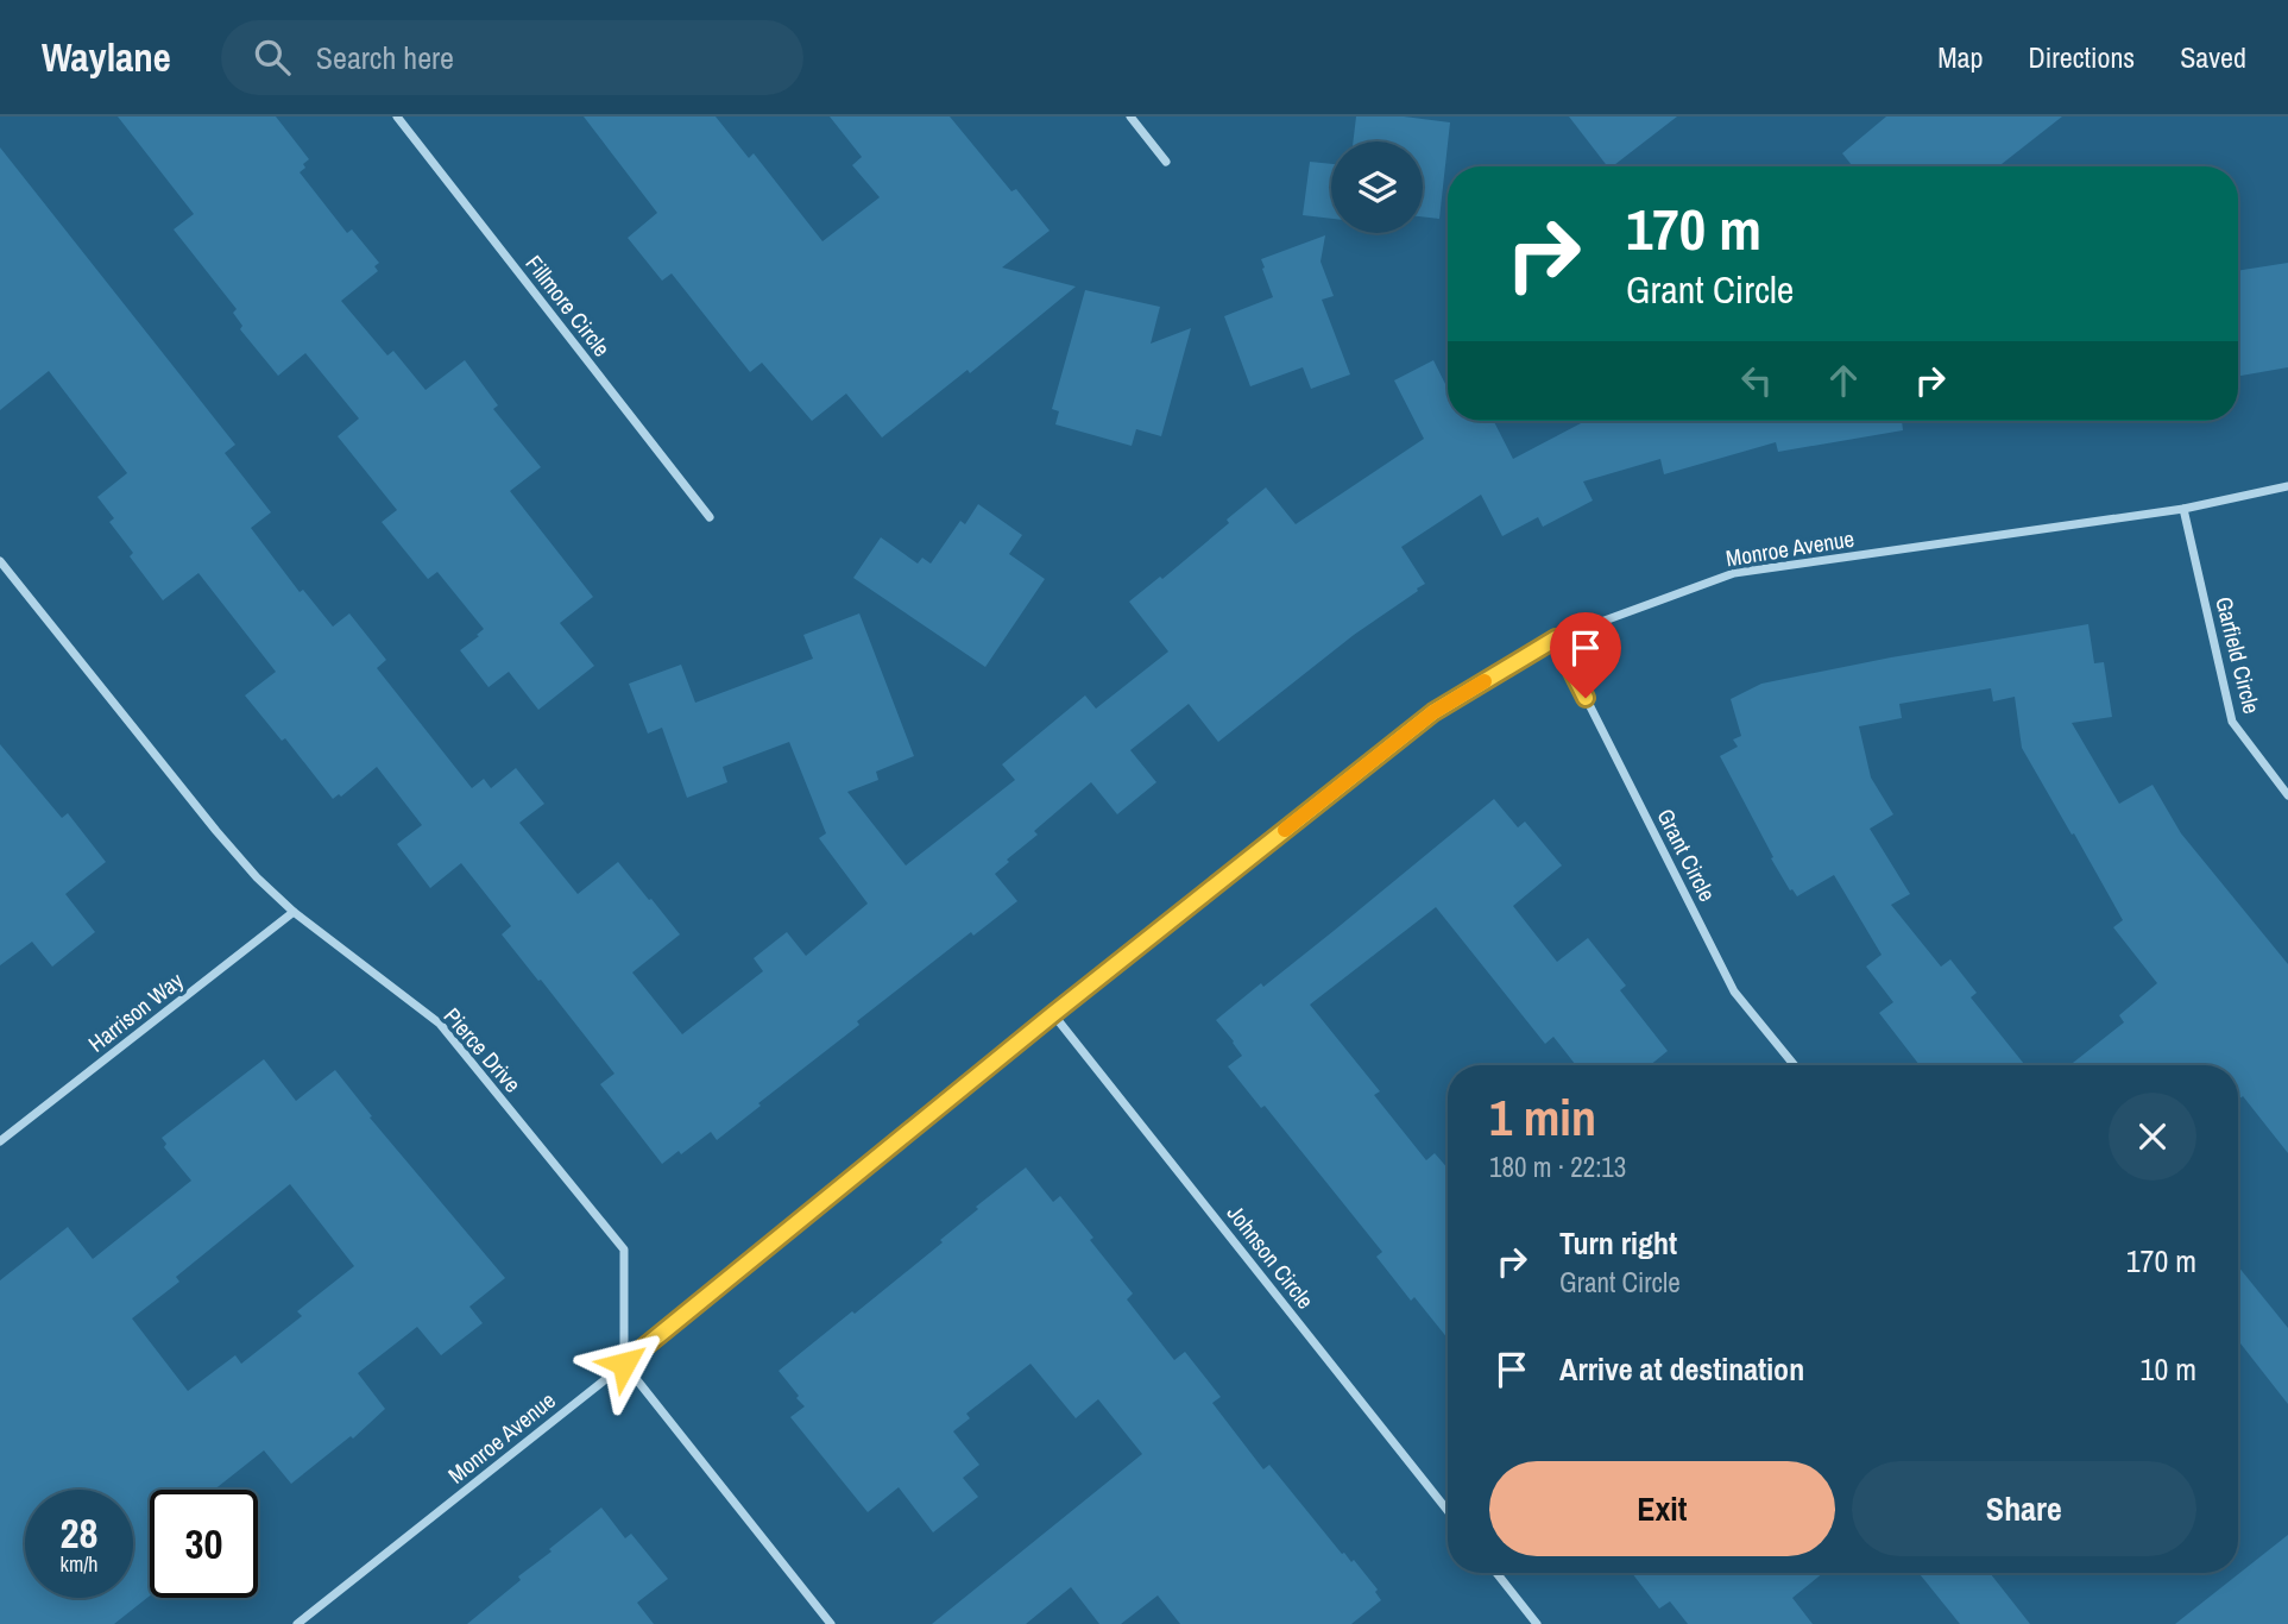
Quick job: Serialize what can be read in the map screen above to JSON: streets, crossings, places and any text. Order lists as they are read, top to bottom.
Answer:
{
  "streets": {
    "street": [
      "Fillmore Circle",
      "Monroe Avenue",
      "Garfield Circle",
      "Grant Circle",
      "Harrison Way",
      "Pierce Drive",
      "Johnson Circle"
    ]
  },
  "crossings": [
    ["Monroe Avenue", "Garfield Circle"],
    ["Monroe Avenue", "Grant Circle"],
    ["Monroe Avenue", "Pierce Drive"],
    ["Monroe Avenue", "Johnson Circle"],
    ["Harrison Way", "Pierce Drive"]
  ],
  "page": {
    "header": "Waylane",
    "search": "Search here",
    "nav": ["Map", "Directions", "Saved"],
    "turn": ["170 m", "Grant Circle"],
    "heading": ["1 min", "180 m · 22:13"],
    "list": [
      {
        "name": "Turn right",
        "note": "Grant Circle",
        "value": "170 m"
      },
      {
        "name": "Arrive at destination",
        "value": "10 m"
      }
    ],
    "buttons": ["Exit", "Share"],
    "speed": "28 km/h",
    "limit": "30"
  }
}
